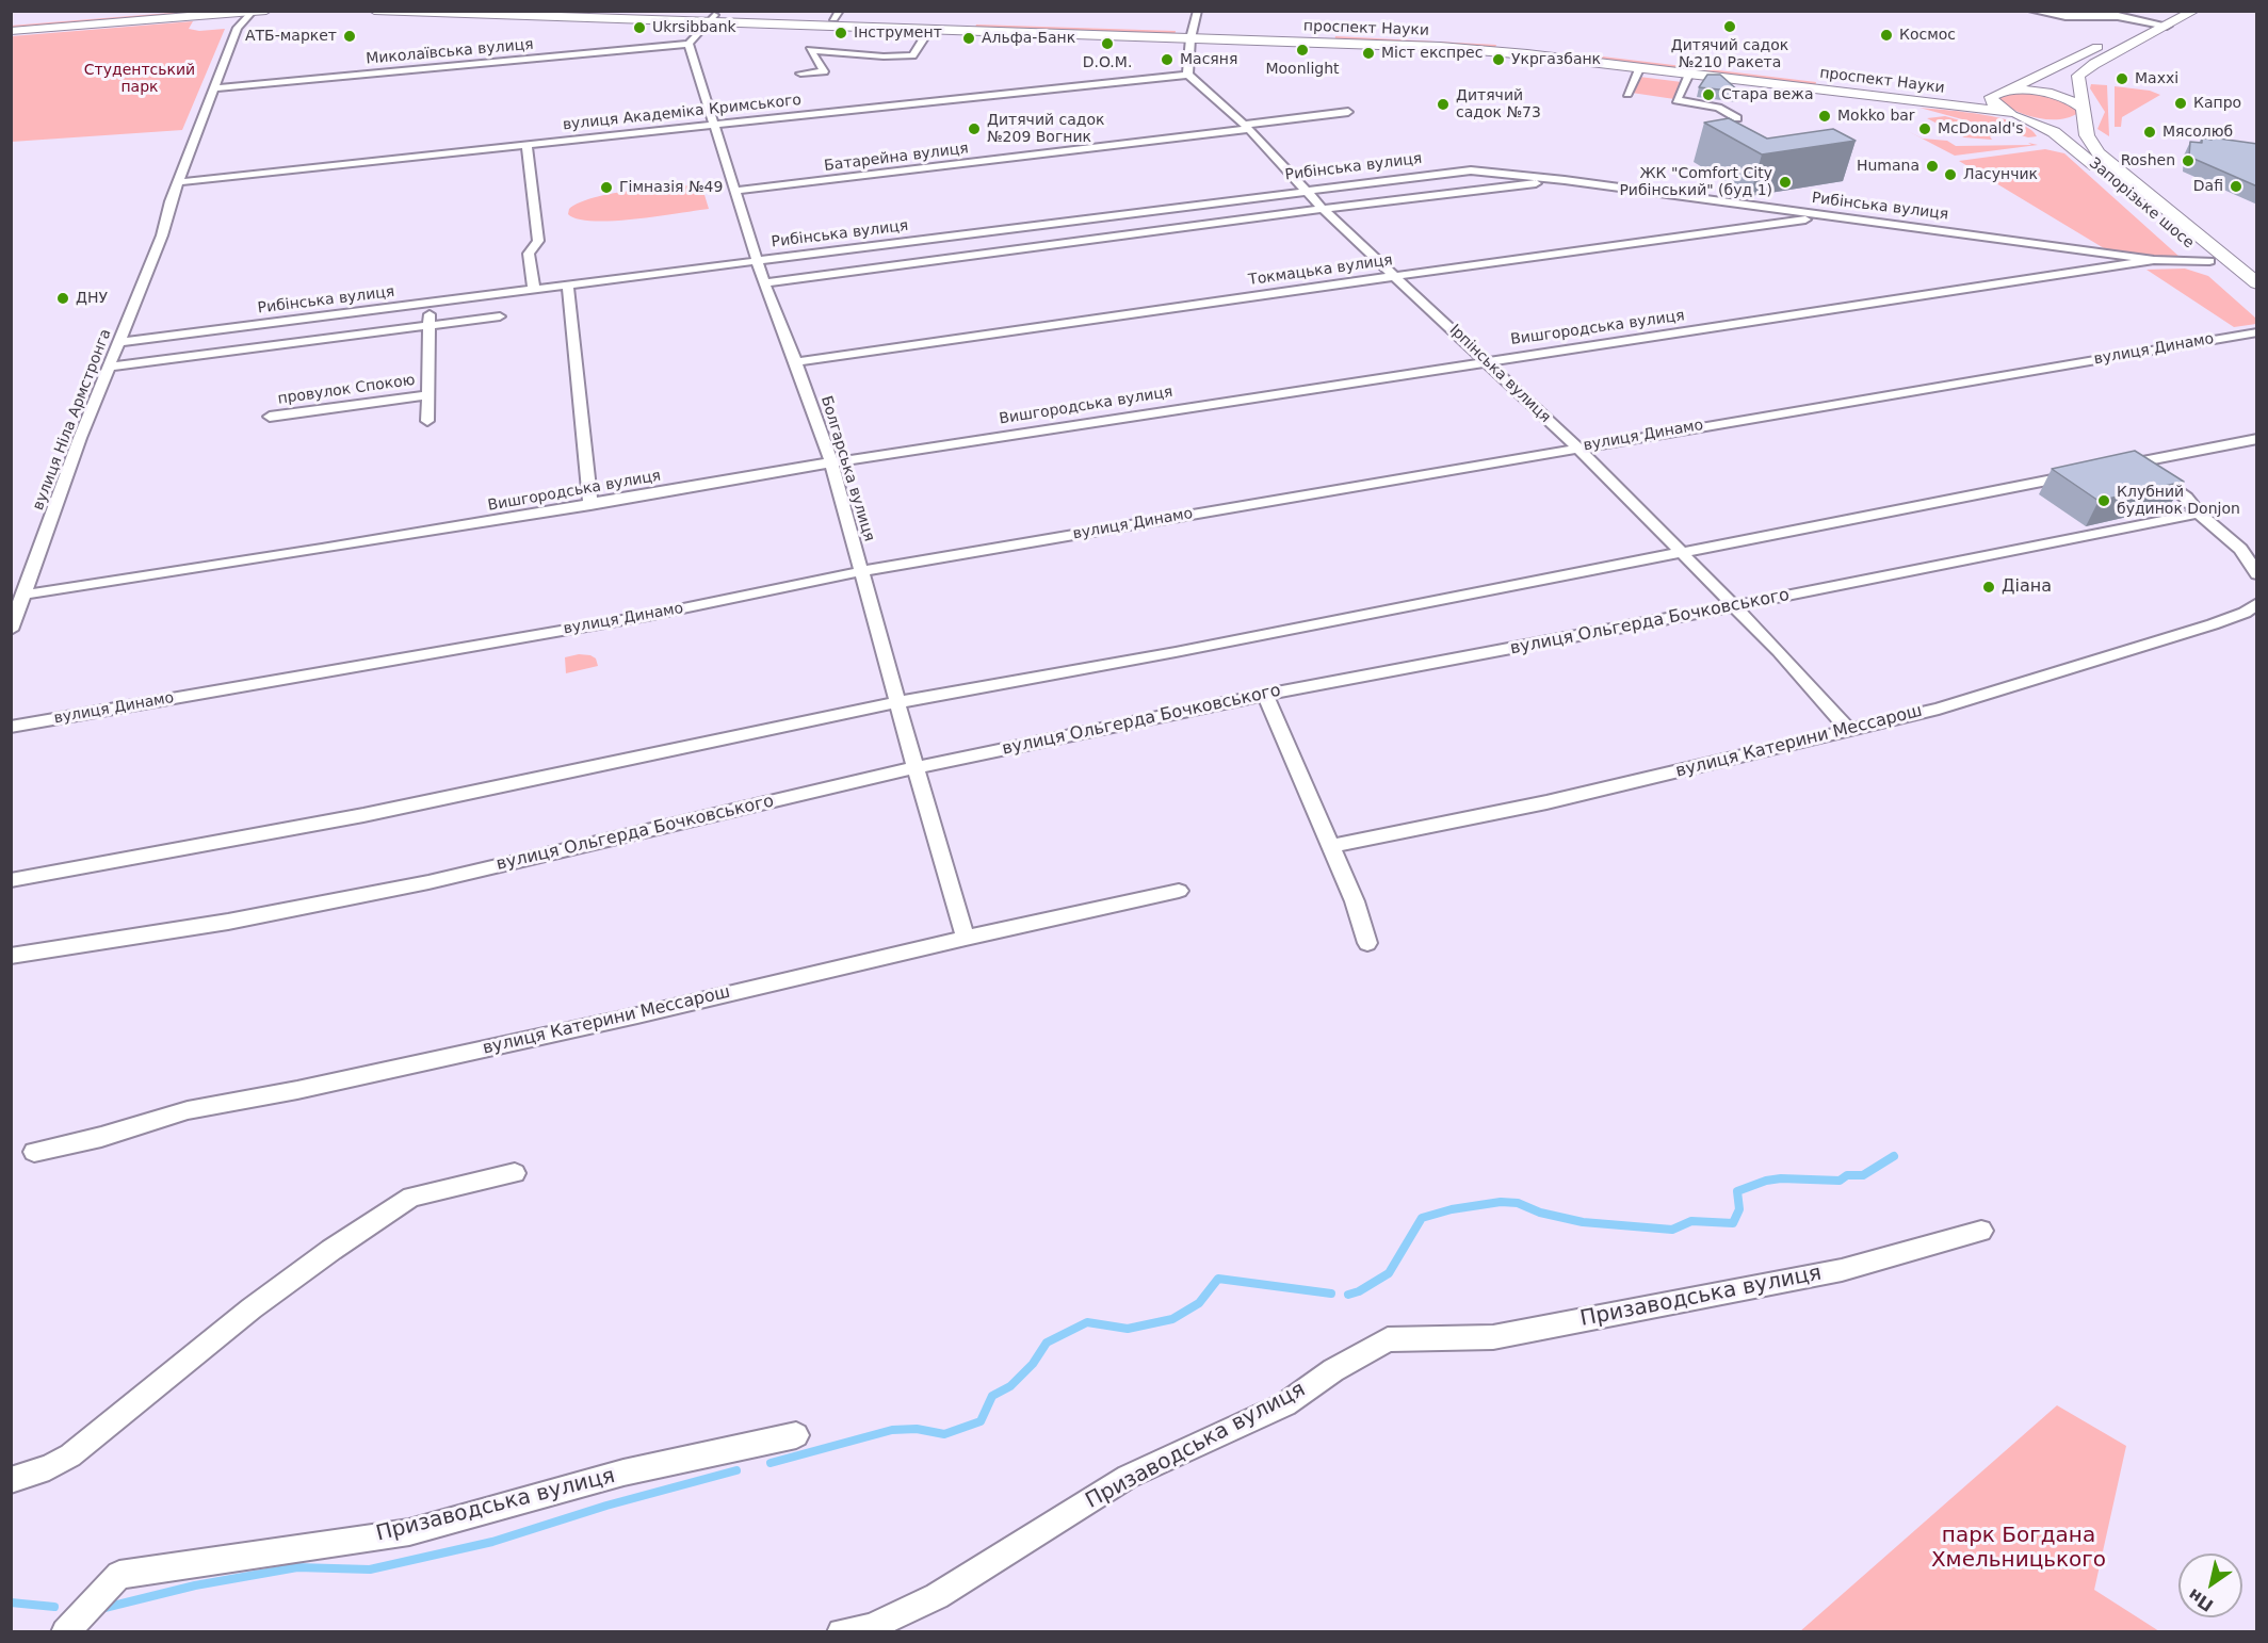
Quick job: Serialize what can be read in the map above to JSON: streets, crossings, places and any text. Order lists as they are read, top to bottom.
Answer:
{
  "streets": {
    "main road": ["проспект Науки", "Запорізьке шосе"],
    "street": [
      "Миколаївська вулиця",
      "вулиця Академіка Кримського",
      "Батарейна вулиця",
      "Рибінська вулиця",
      "Токмацька вулиця",
      "Вишгородська вулиця",
      "вулиця Динамо",
      "Ірпінська вулиця",
      "провулок Спокою",
      "вулиця Ніла Армстронга",
      "Болгарська вулиця",
      "вулиця Ольгерда Бочковського",
      "вулиця Катерини Мессарош",
      "Призаводська вулиця"
    ]
  },
  "crossings": [
    ["проспект Науки", "Запорізьке шосе"],
    ["Миколаївська вулиця", "вулиця Ніла Армстронга"],
    ["Миколаївська вулиця", "Болгарська вулиця"],
    ["вулиця Академіка Кримського", "Ірпінська вулиця"],
    ["вулиця Академіка Кримського", "вулиця Ніла Армстронга"],
    ["вулиця Академіка Кримського", "Болгарська вулиця"],
    ["Батарейна вулиця", "Ірпінська вулиця"],
    ["Батарейна вулиця", "Болгарська вулиця"],
    ["Рибінська вулиця", "Токмацька вулиця"],
    ["Рибінська вулиця", "Вишгородська вулиця"],
    ["Рибінська вулиця", "Ірпінська вулиця"],
    ["Рибінська вулиця", "провулок Спокою"],
    ["Рибінська вулиця", "вулиця Ніла Армстронга"],
    ["Рибінська вулиця", "Болгарська вулиця"],
    ["Токмацька вулиця", "Ірпінська вулиця"],
    ["Токмацька вулиця", "Болгарська вулиця"],
    ["Вишгородська вулиця", "Ірпінська вулиця"],
    ["Вишгородська вулиця", "вулиця Ніла Армстронга"],
    ["Вишгородська вулиця", "Болгарська вулиця"],
    ["вулиця Динамо", "Ірпінська вулиця"],
    ["вулиця Динамо", "Болгарська вулиця"],
    ["Ірпінська вулиця", "вулиця Ольгерда Бочковського"],
    ["Ірпінська вулиця", "вулиця Катерини Мессарош"],
    ["Болгарська вулиця", "вулиця Ольгерда Бочковського"],
    ["Болгарська вулиця", "вулиця Катерини Мессарош"]
  ],
  "parks": ["Студентський парк", "парк Богдана Хмельницького"],
  "places": [
    "Дитячий садок №210 Ракета",
    "Ukrsibbank",
    "Інструмент",
    "Космос",
    "АТБ-маркет",
    "Альфа-Банк",
    "D.O.M.",
    "Moonlight",
    "Міст експрес",
    "Масяня",
    "Укргазбанк",
    "Maxxi",
    "Стара вежа",
    "Капро",
    "Дитячий садок №73",
    "Mokko bar",
    "Дитячий садок №209 Вогник",
    "McDonald's",
    "Мясолюб",
    "Roshen",
    "Humana",
    "Ласунчик",
    "ЖК \"Comfort City Рибінський\" (буд 1)",
    "Dafi",
    "Гімназія №49",
    "ДНУ",
    "Клубний будинок Donjon",
    "Діана"
  ],
  "north": "bottom left"
}
